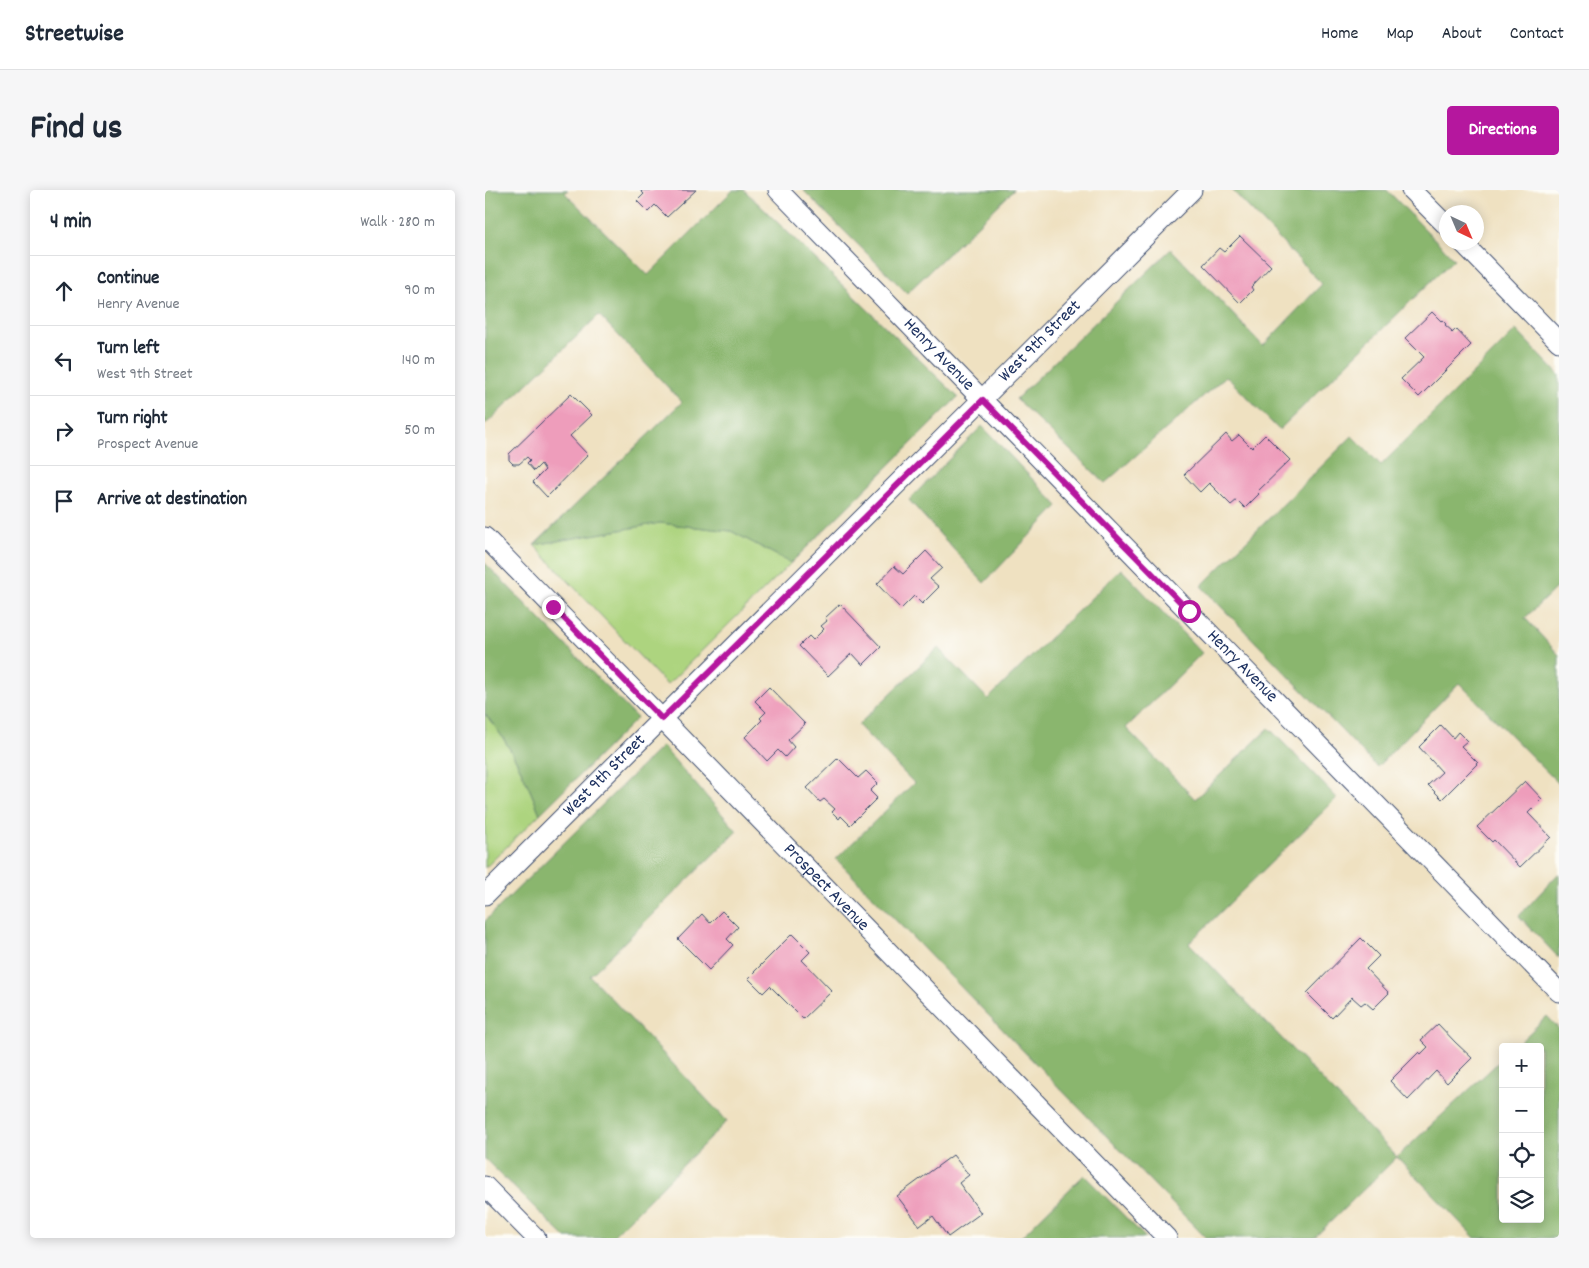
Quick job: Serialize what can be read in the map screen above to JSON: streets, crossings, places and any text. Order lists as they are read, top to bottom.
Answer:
{
  "streets": {
    "street": ["West 9th Street", "Henry Avenue", "Prospect Avenue"]
  },
  "crossings": [
    ["West 9th Street", "Henry Avenue"],
    ["West 9th Street", "Prospect Avenue"]
  ],
  "north": "bottom right",
  "page": {
    "header": "Streetwise",
    "nav": [
      "Home",
      "Map",
      "About",
      "Contact"
    ],
    "title": "Find us",
    "buttons": "Directions",
    "heading": ["4 min", "Walk · 280 m"],
    "list": [
      ["Continue", "Henry Avenue", "90 m"],
      ["Turn left", "West 9th Street", "140 m"],
      ["Turn right", "Prospect Avenue", "50 m"],
      "Arrive at destination"
    ],
    "map_buttons": ["+", "−"]
  }
}
